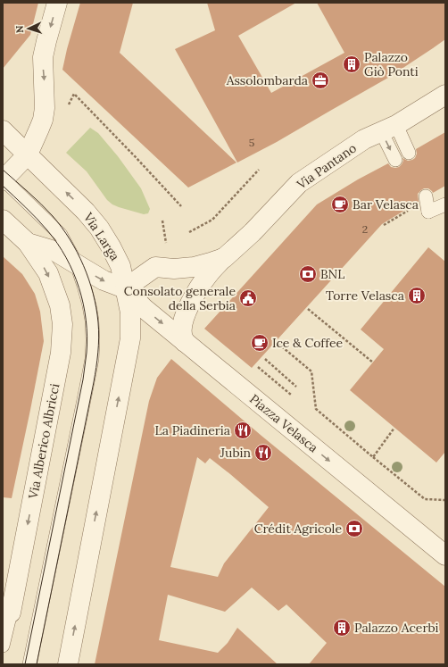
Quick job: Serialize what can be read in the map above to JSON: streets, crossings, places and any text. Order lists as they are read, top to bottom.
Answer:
{
  "streets": {
    "street": [
      "Via Pantano",
      "Via Larga",
      "Piazza Velasca",
      "Via Alberico Albricci"
    ]
  },
  "crossings": [
    ["Via Pantano", "Via Larga"],
    ["Via Pantano", "Piazza Velasca"],
    ["Via Larga", "Piazza Velasca"],
    ["Via Larga", "Via Alberico Albricci"]
  ],
  "one_way": ["Piazza Velasca"],
  "places": {
    "building": ["Palazzo Giò Ponti", "Torre Velasca", "Palazzo Acerbi"],
    "office": ["Assolombarda"],
    "cafe": ["Bar Velasca", "Ice & Coffee"],
    "bank": ["BNL", "Crédit Agricole"],
    "public building": ["Consolato generale della Serbia"],
    "restaurant": ["La Piadineria", "Jubin"]
  },
  "house_numbers": ["5", "2"],
  "north": "left"
}
